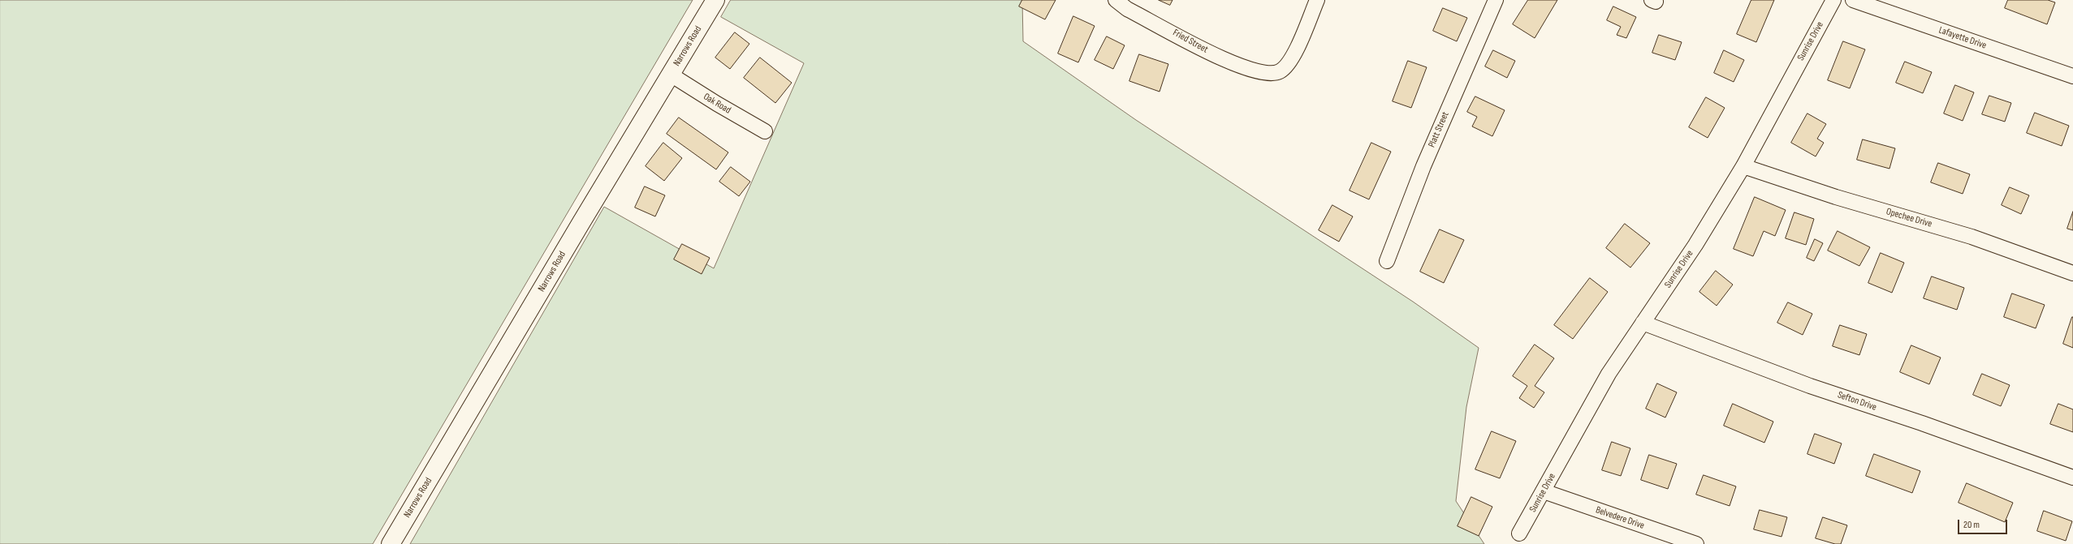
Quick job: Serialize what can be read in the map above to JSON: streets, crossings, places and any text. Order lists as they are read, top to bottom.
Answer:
{
  "streets": {
    "street": [
      "Lafayette Drive",
      "Fried Street",
      "Sunrise Drive",
      "Narrows Road",
      "Oak Road",
      "Platt Street",
      "Opechee Drive",
      "Sefton Drive",
      "Belvedere Drive"
    ]
  },
  "crossings": [
    ["Sunrise Drive", "Opechee Drive"],
    ["Sunrise Drive", "Sefton Drive"],
    ["Sunrise Drive", "Belvedere Drive"],
    ["Narrows Road", "Oak Road"]
  ],
  "scale_bar": "20 m"
}
